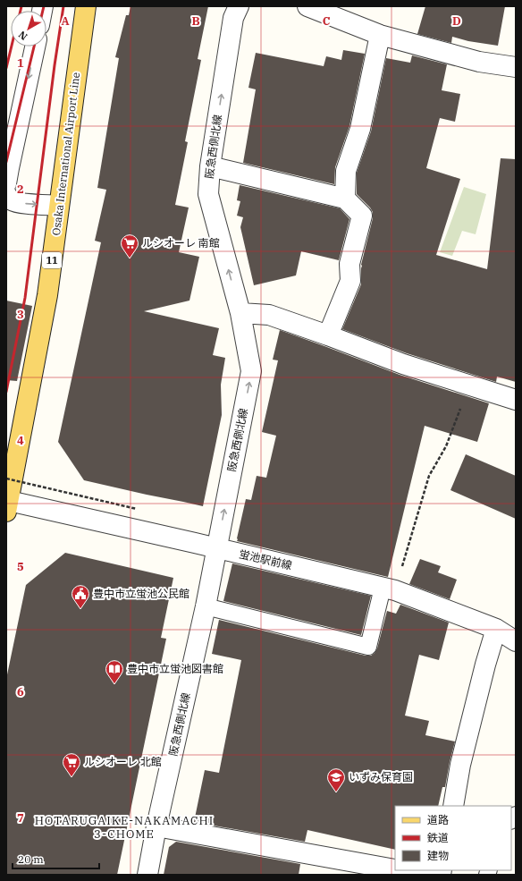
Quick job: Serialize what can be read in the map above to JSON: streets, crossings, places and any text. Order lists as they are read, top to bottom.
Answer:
{
  "streets": {
    "main road": ["Osaka International Airport Line", "11"],
    "street": ["阪急西側北線", "蛍池駅前線"]
  },
  "crossings": [
    ["阪急西側北線", "蛍池駅前線"],
    ["Osaka International Airport Line", "蛍池駅前線"]
  ],
  "districts": ["HOTARUGAIKE-NAKAMACHI 3-CHOME"],
  "places": {
    "supermarket": ["ルシオーレ 南館", "ルシオーレ 北館"],
    "public building": ["豊中市立蛍池公民館"],
    "library": ["豊中市立蛍池図書館"],
    "school or university": ["いずみ保育園"]
  },
  "legend": ["道路", "鉄道", "建物"],
  "scale_bar": "20 m",
  "north": "bottom left",
  "grid": {
    "columns": [
      "A",
      "B",
      "C",
      "D"
    ],
    "rows": [
      "1",
      "2",
      "3",
      "4",
      "5",
      "6",
      "7"
    ]
  }
}
